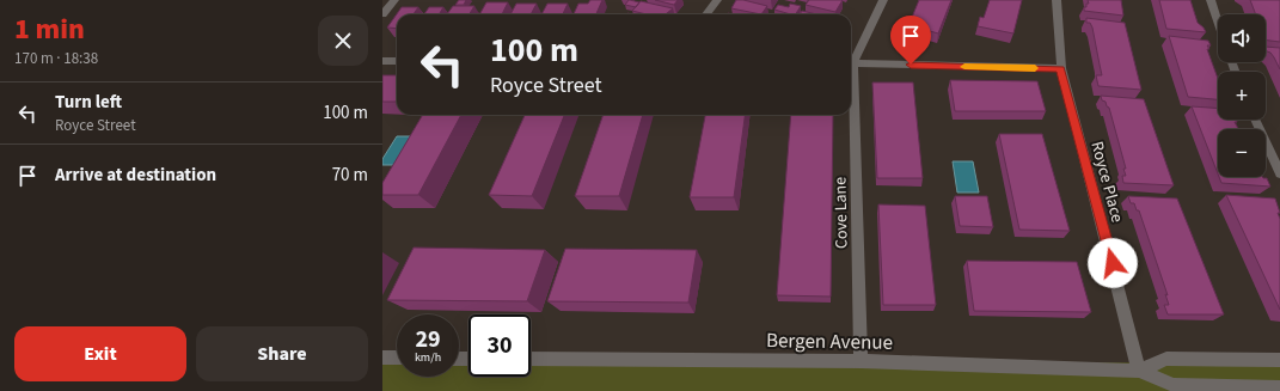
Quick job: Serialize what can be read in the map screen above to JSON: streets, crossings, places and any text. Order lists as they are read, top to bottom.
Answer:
{
  "streets": {
    "street": ["Royce Place", "Cove Lane", "Bergen Avenue"]
  },
  "crossings": [
    ["Royce Place", "Bergen Avenue"],
    ["Cove Lane", "Bergen Avenue"]
  ],
  "page": {
    "heading": ["1 min", "170 m · 18:38"],
    "map_buttons": ["+", "−"],
    "turn": ["100 m", "Royce Street"],
    "list": [
      {
        "name": "Turn left",
        "note": "Royce Street",
        "value": "100 m"
      },
      {
        "name": "Arrive at destination",
        "value": "70 m"
      }
    ],
    "speed": "29 km/h",
    "limit": "30",
    "buttons": ["Exit", "Share"]
  }
}
